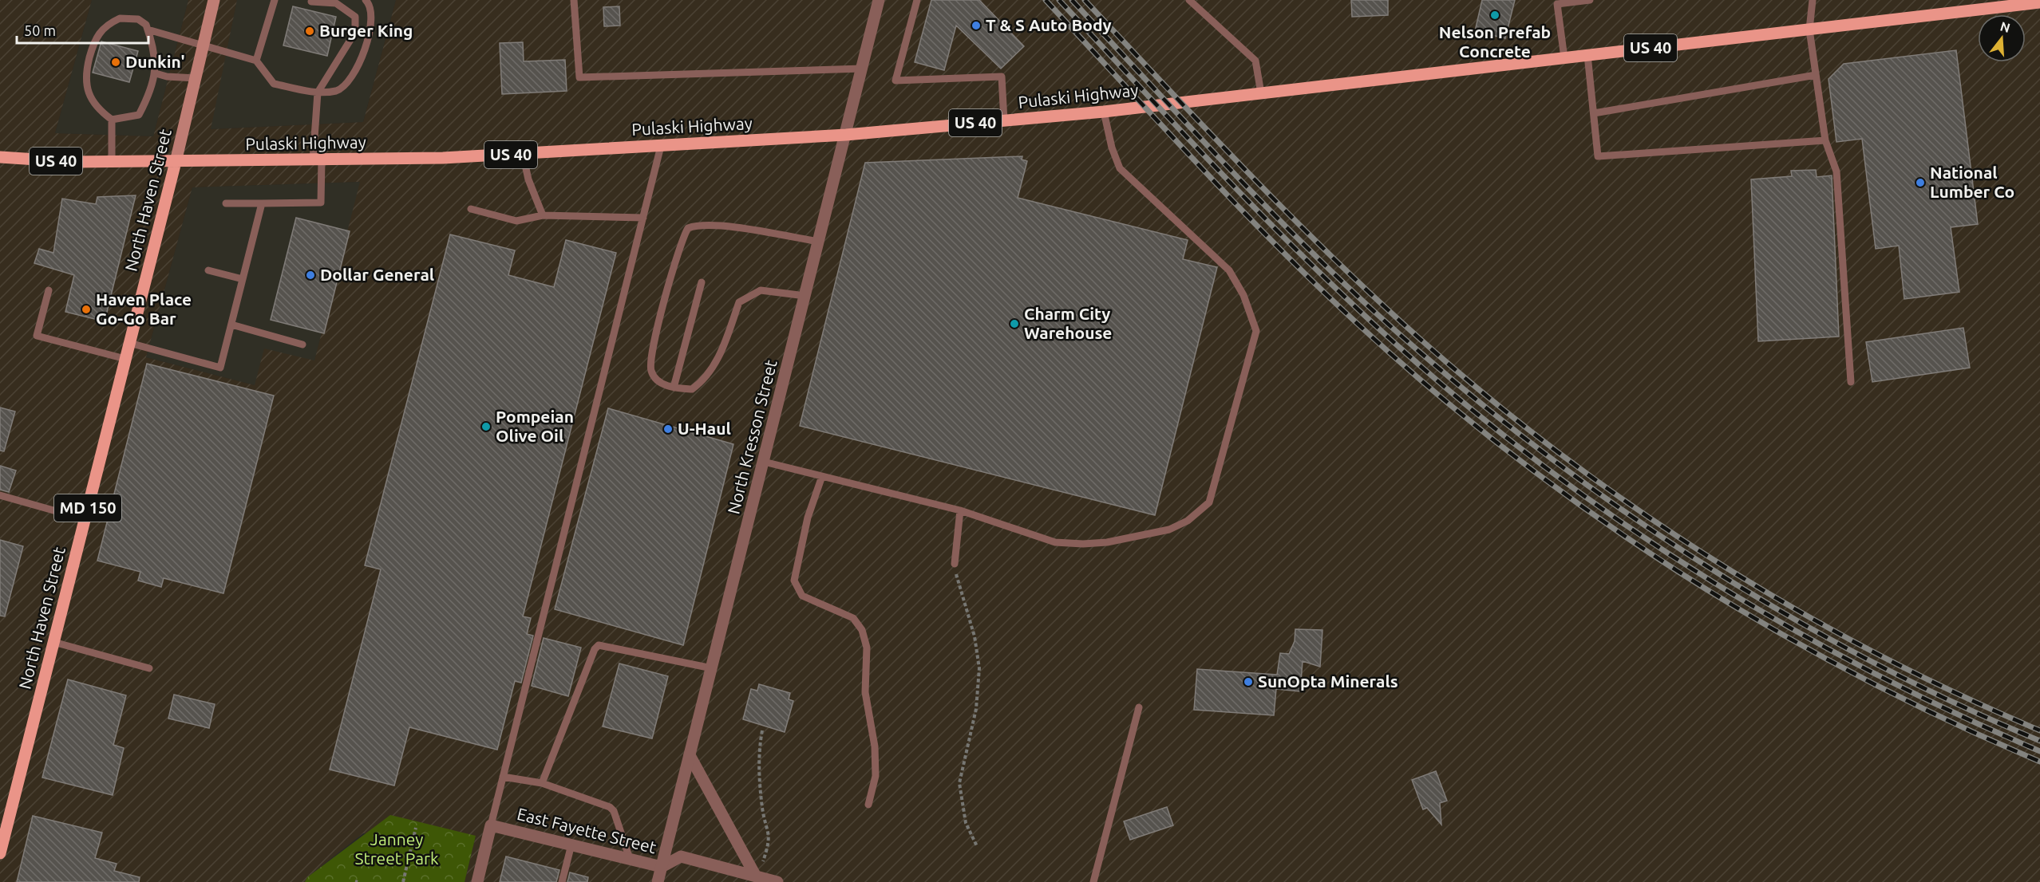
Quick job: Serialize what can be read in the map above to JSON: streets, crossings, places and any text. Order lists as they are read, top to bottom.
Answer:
{
  "streets": {
    "main road": [
      "US 40",
      "Pulaski Highway",
      "North Haven Street",
      "MD 150"
    ],
    "street": ["North Kresson Street", "East Fayette Street"]
  },
  "crossings": [
    ["Pulaski Highway", "North Haven Street"],
    ["Pulaski Highway", "North Kresson Street"],
    ["North Kresson Street", "East Fayette Street"]
  ],
  "parks": ["Janney Street Park"],
  "places": [
    "Nelson Prefab Concrete",
    "T & S Auto Body",
    "Burger King",
    "Dunkin'",
    "National Lumber Co",
    "Dollar General",
    "Haven Place Go-Go Bar",
    "Charm City Warehouse",
    "Pompeian Olive Oil",
    "U-Haul",
    "SunOpta Minerals"
  ],
  "scale_bar": "50 m",
  "north": "top"
}
